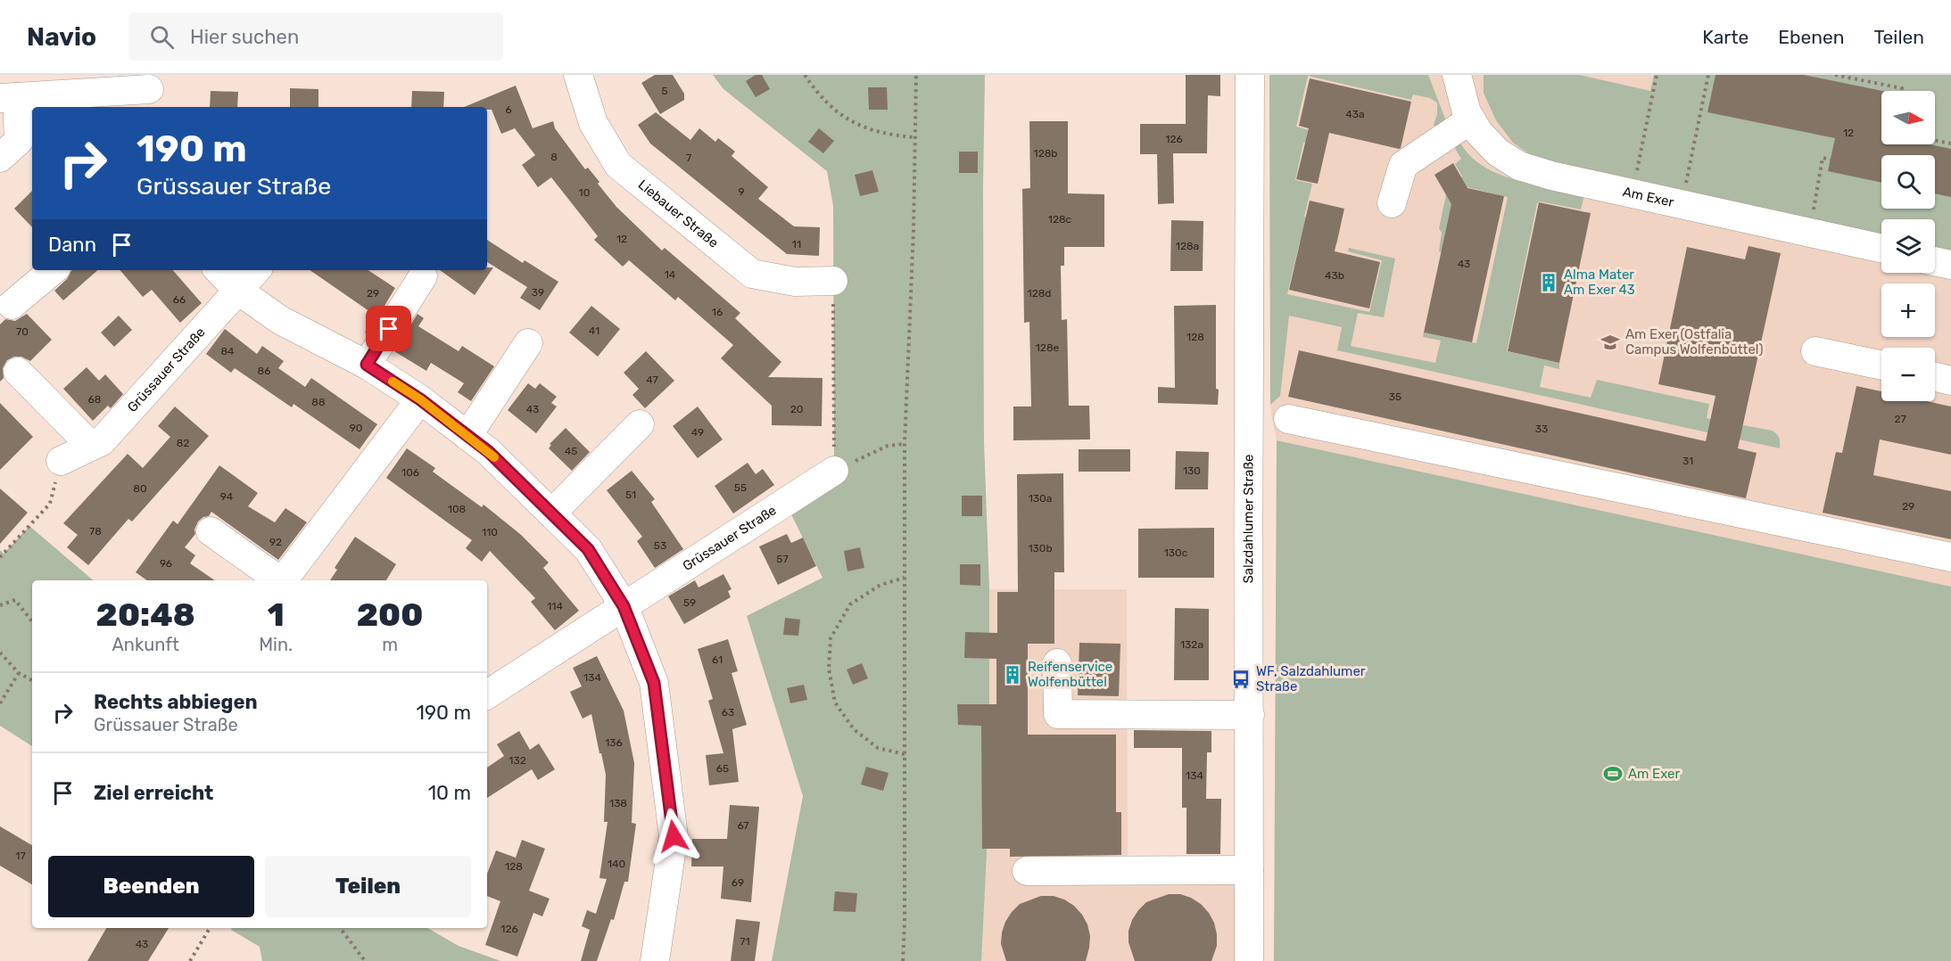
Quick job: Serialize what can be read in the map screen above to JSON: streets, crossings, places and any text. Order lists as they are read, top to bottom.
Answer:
{
  "streets": {
    "street": [
      "Am Exer",
      "Liebauer Straße",
      "Grüssauer Straße",
      "Salzdahlumer Straße"
    ]
  },
  "places": {
    "building": ["Alma Mater Am Exer 43", "Reifenservice Wolfenbüttel"],
    "school or university": ["Am Exer (Ostfalia Campus Wolfenbüttel)"],
    "bus stop": ["WF, Salzdahlumer Straße"],
    "sports": ["Am Exer"]
  },
  "house_numbers": [
    "5",
    "6",
    "43a",
    "12",
    "126",
    "128b",
    "8",
    "7",
    "9",
    "10",
    "128c",
    "12",
    "11",
    "128a",
    "43",
    "14",
    "43b",
    "39",
    "29",
    "128d",
    "66",
    "16",
    "41",
    "70",
    "128",
    "128e",
    "84",
    "86",
    "47",
    "35",
    "68",
    "88",
    "43",
    "20",
    "27",
    "90",
    "33",
    "49",
    "82",
    "45",
    "31",
    "130",
    "106",
    "55",
    "80",
    "51",
    "94",
    "130a",
    "29",
    "108",
    "78",
    "110",
    "92",
    "53",
    "130b",
    "130c",
    "57",
    "96",
    "59",
    "114",
    "132a",
    "61",
    "134",
    "63",
    "136",
    "132",
    "65",
    "134",
    "138",
    "67",
    "17",
    "140",
    "128",
    "69",
    "126",
    "71",
    "43"
  ],
  "north": "right",
  "page": {
    "header": "Navio",
    "search": "Hier suchen",
    "nav": ["Karte", "Ebenen", "Teilen"],
    "map_buttons": ["+", "−"],
    "turn": ["190 m", "Grüssauer Straße"],
    "then": "Dann",
    "eta": [
      "20:48",
      "Ankunft",
      "1",
      "Min.",
      "200",
      "m"
    ],
    "list": [
      {
        "name": "Rechts abbiegen",
        "note": "Grüssauer Straße",
        "value": "190 m"
      },
      {
        "name": "Ziel erreicht",
        "value": "10 m"
      }
    ],
    "buttons": ["Beenden", "Teilen"]
  }
}
